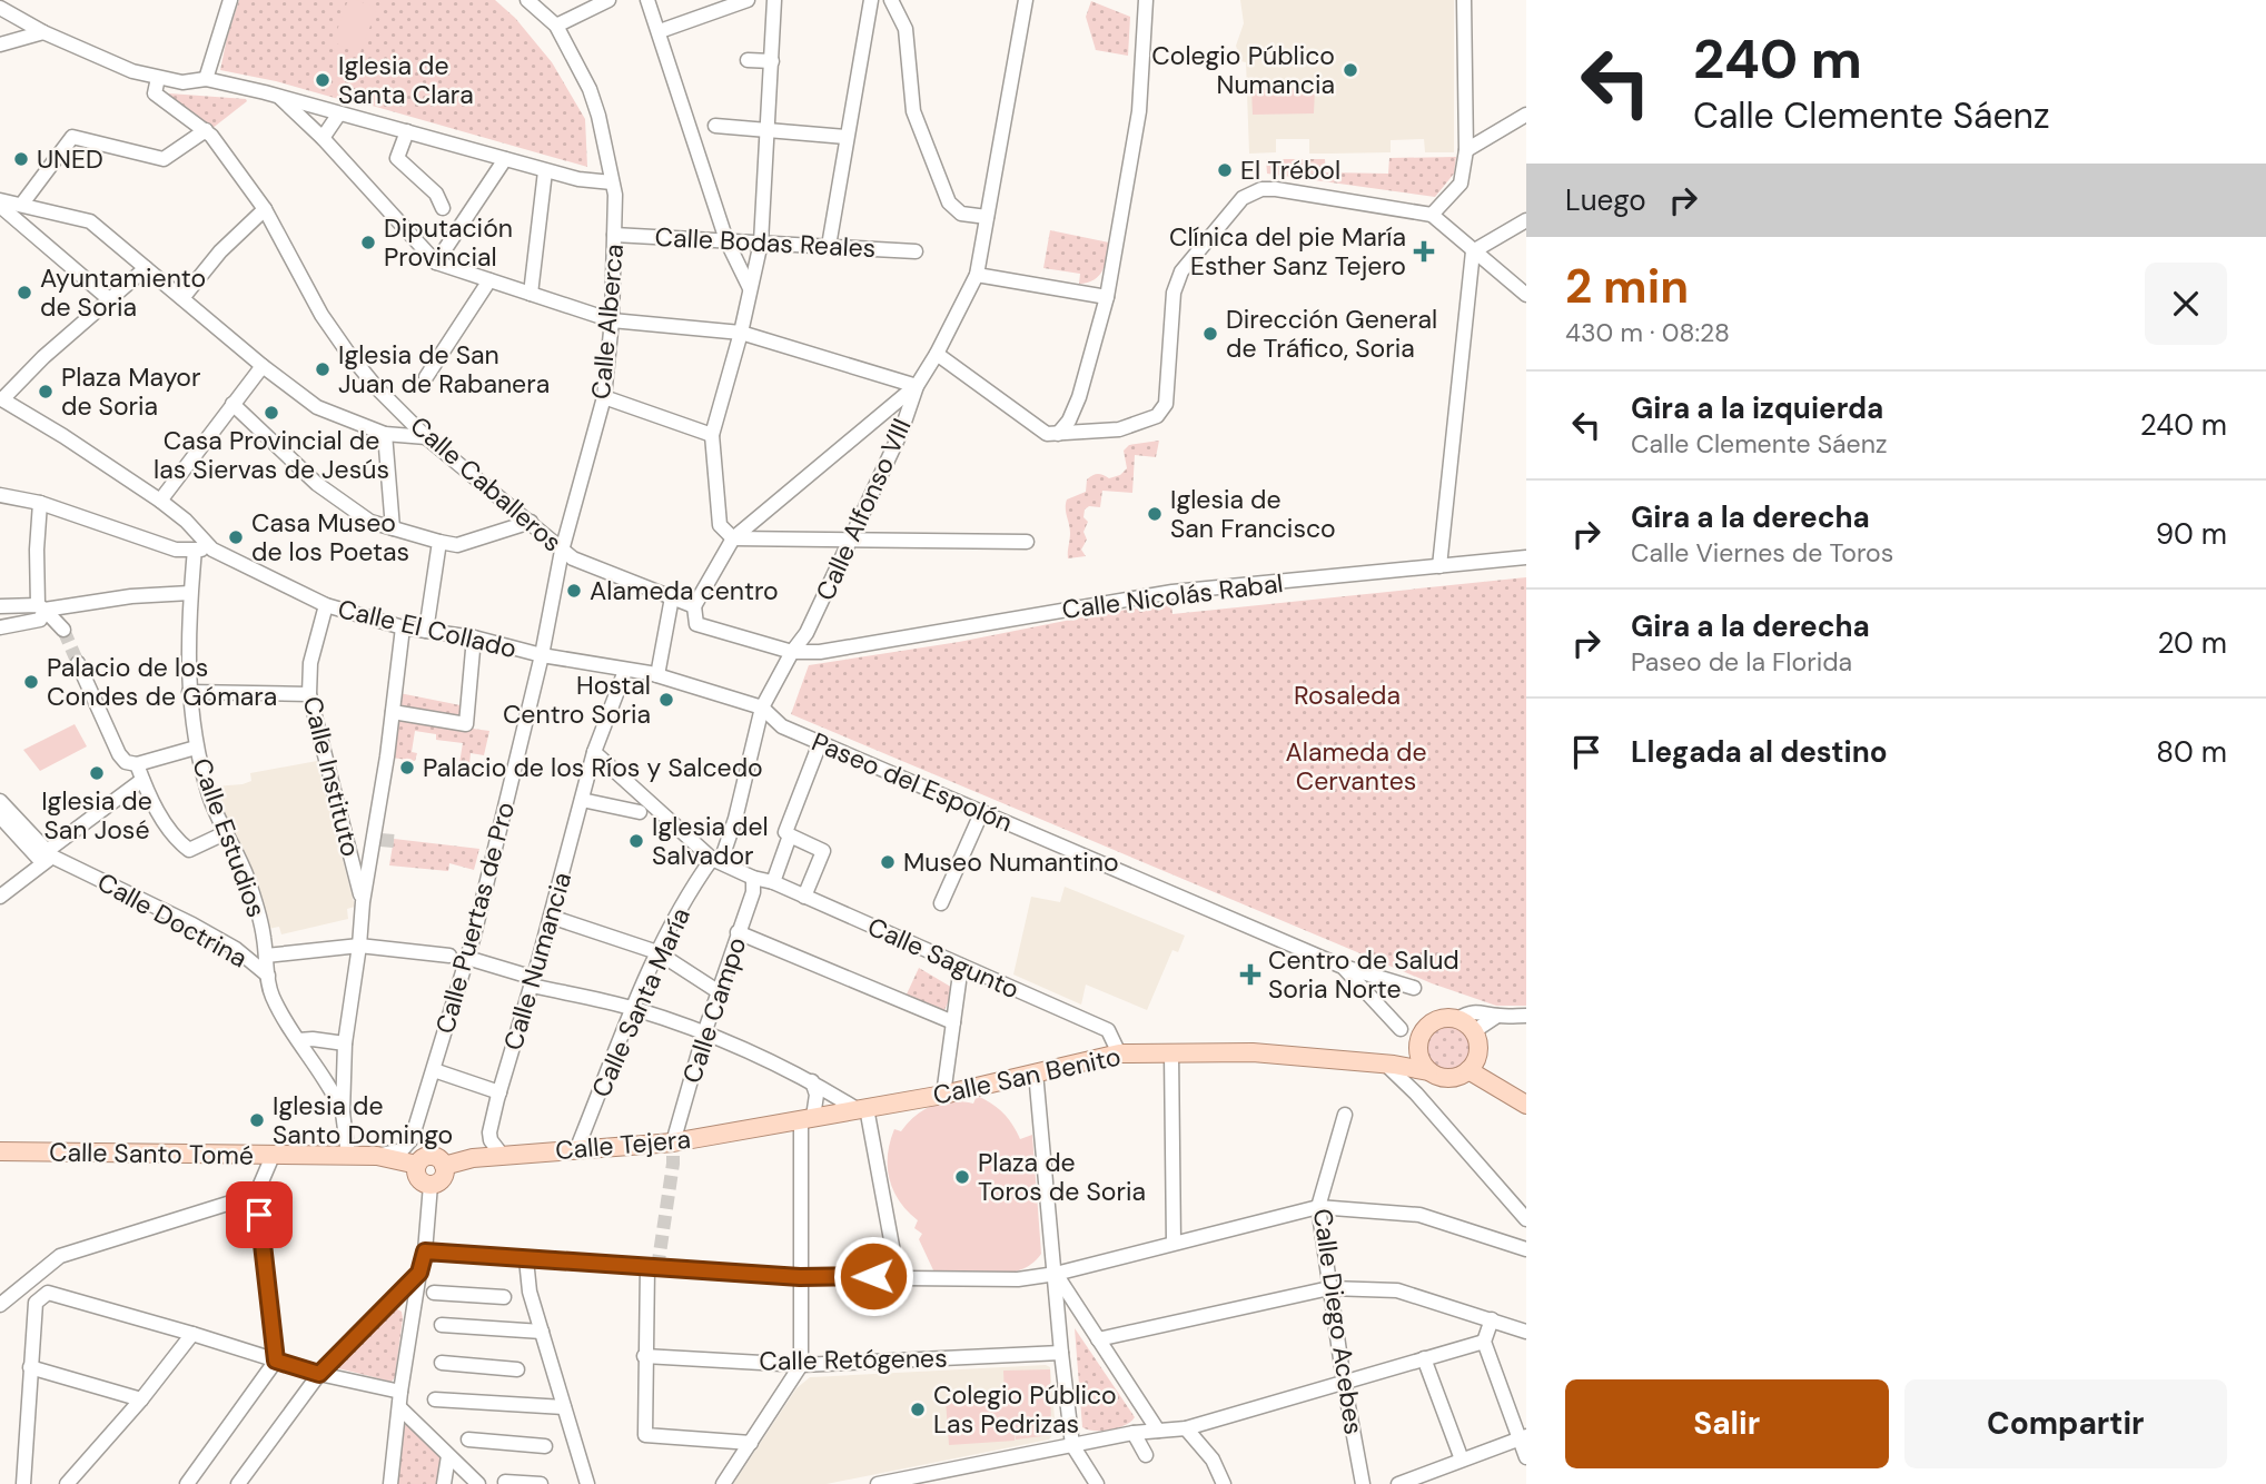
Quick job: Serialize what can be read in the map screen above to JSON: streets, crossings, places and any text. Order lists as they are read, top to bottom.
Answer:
{
  "streets": {
    "main road": ["Calle San Benito", "Calle Tejera", "Calle Santo Tomé"],
    "street": [
      "Calle Bodas Reales",
      "Calle Alberca",
      "Calle Caballeros",
      "Calle Alfonso VIII",
      "Calle Nicolás Rabal",
      "Calle El Collado",
      "Calle Instituto",
      "Paseo del Espolón",
      "Calle Estudios",
      "Calle Puertas de Pro",
      "Calle Doctrina",
      "Calle Sagunto",
      "Calle Numancia",
      "Calle Santa María",
      "Calle Campo",
      "Calle Diego Acebes",
      "Calle Retógenes"
    ]
  },
  "crossings": [
    ["Calle Bodas Reales", "Calle Alberca"],
    ["Calle Alberca", "Calle Caballeros"],
    ["Calle Alberca", "Calle El Collado"],
    ["Calle Alberca", "Calle Puertas de Pro"],
    ["Calle Alfonso VIII", "Calle Nicolás Rabal"],
    ["Calle Alfonso VIII", "Calle El Collado"],
    ["Calle Alfonso VIII", "Paseo del Espolón"],
    ["Calle Alfonso VIII", "Calle Santa María"],
    ["Calle El Collado", "Calle Instituto"],
    ["Calle El Collado", "Paseo del Espolón"],
    ["Calle El Collado", "Calle Puertas de Pro"],
    ["Calle El Collado", "Calle Numancia"],
    ["Calle Estudios", "Calle Doctrina"],
    ["Calle Puertas de Pro", "Calle Santo Tomé"],
    ["Calle Sagunto", "Calle Numancia"],
    ["Calle Sagunto", "Calle Santa María"],
    ["Calle Sagunto", "Calle Campo"],
    ["Calle Sagunto", "Calle San Benito"],
    ["Calle Numancia", "Calle Tejera"],
    ["Calle Santa María", "Calle Tejera"],
    ["Calle Campo", "Calle Tejera"],
    ["Calle San Benito", "Calle Tejera"],
    ["Calle Tejera", "Calle Santo Tomé"]
  ],
  "parks": ["Rosaleda", "Alameda de Cervantes"],
  "places": {
    "other": [
      "Colegio Público Numancia",
      "Iglesia de Santa Clara",
      "UNED",
      "El Trébol",
      "Diputación Provincial",
      "Ayuntamiento de Soria",
      "Dirección General de Tráfico, Soria",
      "Iglesia de San Juan de Rabanera",
      "Plaza Mayor de Soria",
      "Casa Provincial de las Siervas de Jesús",
      "Iglesia de San Francisco",
      "Casa Museo de los Poetas",
      "Alameda centro",
      "Palacio de los Condes de Gómara",
      "Hostal Centro Soria",
      "Palacio de los Ríos y Salcedo",
      "Iglesia de San José",
      "Iglesia del Salvador",
      "Museo Numantino",
      "Iglesia de Santo Domingo",
      "Plaza de Toros de Soria",
      "Colegio Público Las Pedrizas"
    ],
    "health": ["Clínica del pie María Esther Sanz Tejero", "Centro de Salud Soria Norte"]
  },
  "page": {
    "turn": ["240 m", "Calle Clemente Sáenz"],
    "then": "Luego",
    "heading": ["2 min", "430 m · 08:28"],
    "list": [
      {
        "name": "Gira a la izquierda",
        "note": "Calle Clemente Sáenz",
        "value": "240 m"
      },
      {
        "name": "Gira a la derecha",
        "note": "Calle Viernes de Toros",
        "value": "90 m"
      },
      {
        "name": "Gira a la derecha",
        "note": "Paseo de la Florida",
        "value": "20 m"
      },
      {
        "name": "Llegada al destino",
        "value": "80 m"
      }
    ],
    "buttons": ["Salir", "Compartir"]
  }
}
